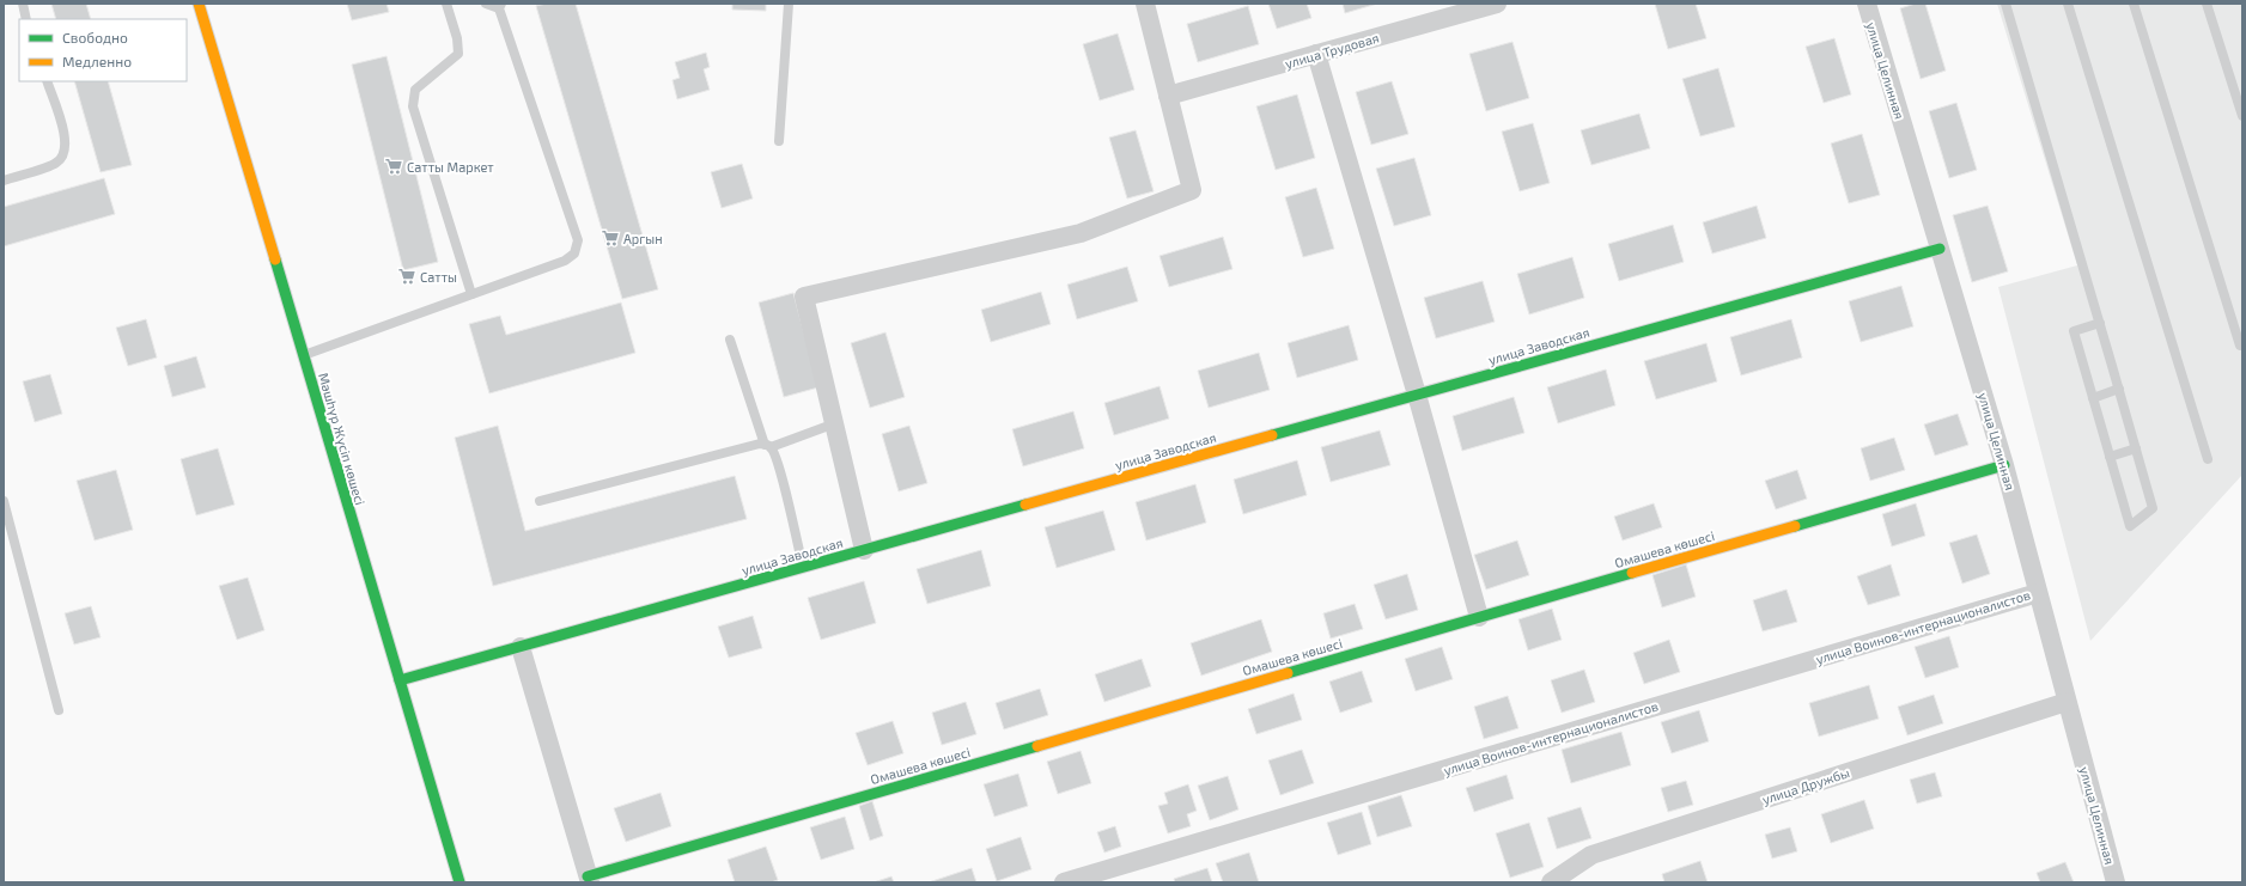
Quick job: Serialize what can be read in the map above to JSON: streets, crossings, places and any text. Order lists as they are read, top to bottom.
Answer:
{
  "streets": {
    "street": [
      "улица Трудовая",
      "улица Целинная",
      "улица Заводская",
      "Мәшһүр Жүсіп көшесі",
      "Омашева көшесі",
      "улица Воинов-интернационалистов",
      "улица Дружбы"
    ]
  },
  "crossings": [
    ["улица Целинная", "улица Заводская"],
    ["улица Целинная", "Омашева көшесі"],
    ["улица Целинная", "улица Воинов-интернационалистов"],
    ["улица Целинная", "улица Дружбы"],
    ["улица Заводская", "Мәшһүр Жүсіп көшесі"]
  ],
  "places": {
    "supermarket": ["Сатты Маркет", "Аргын", "Сатты"]
  },
  "legend": ["Свободно", "Медленно"]
}
